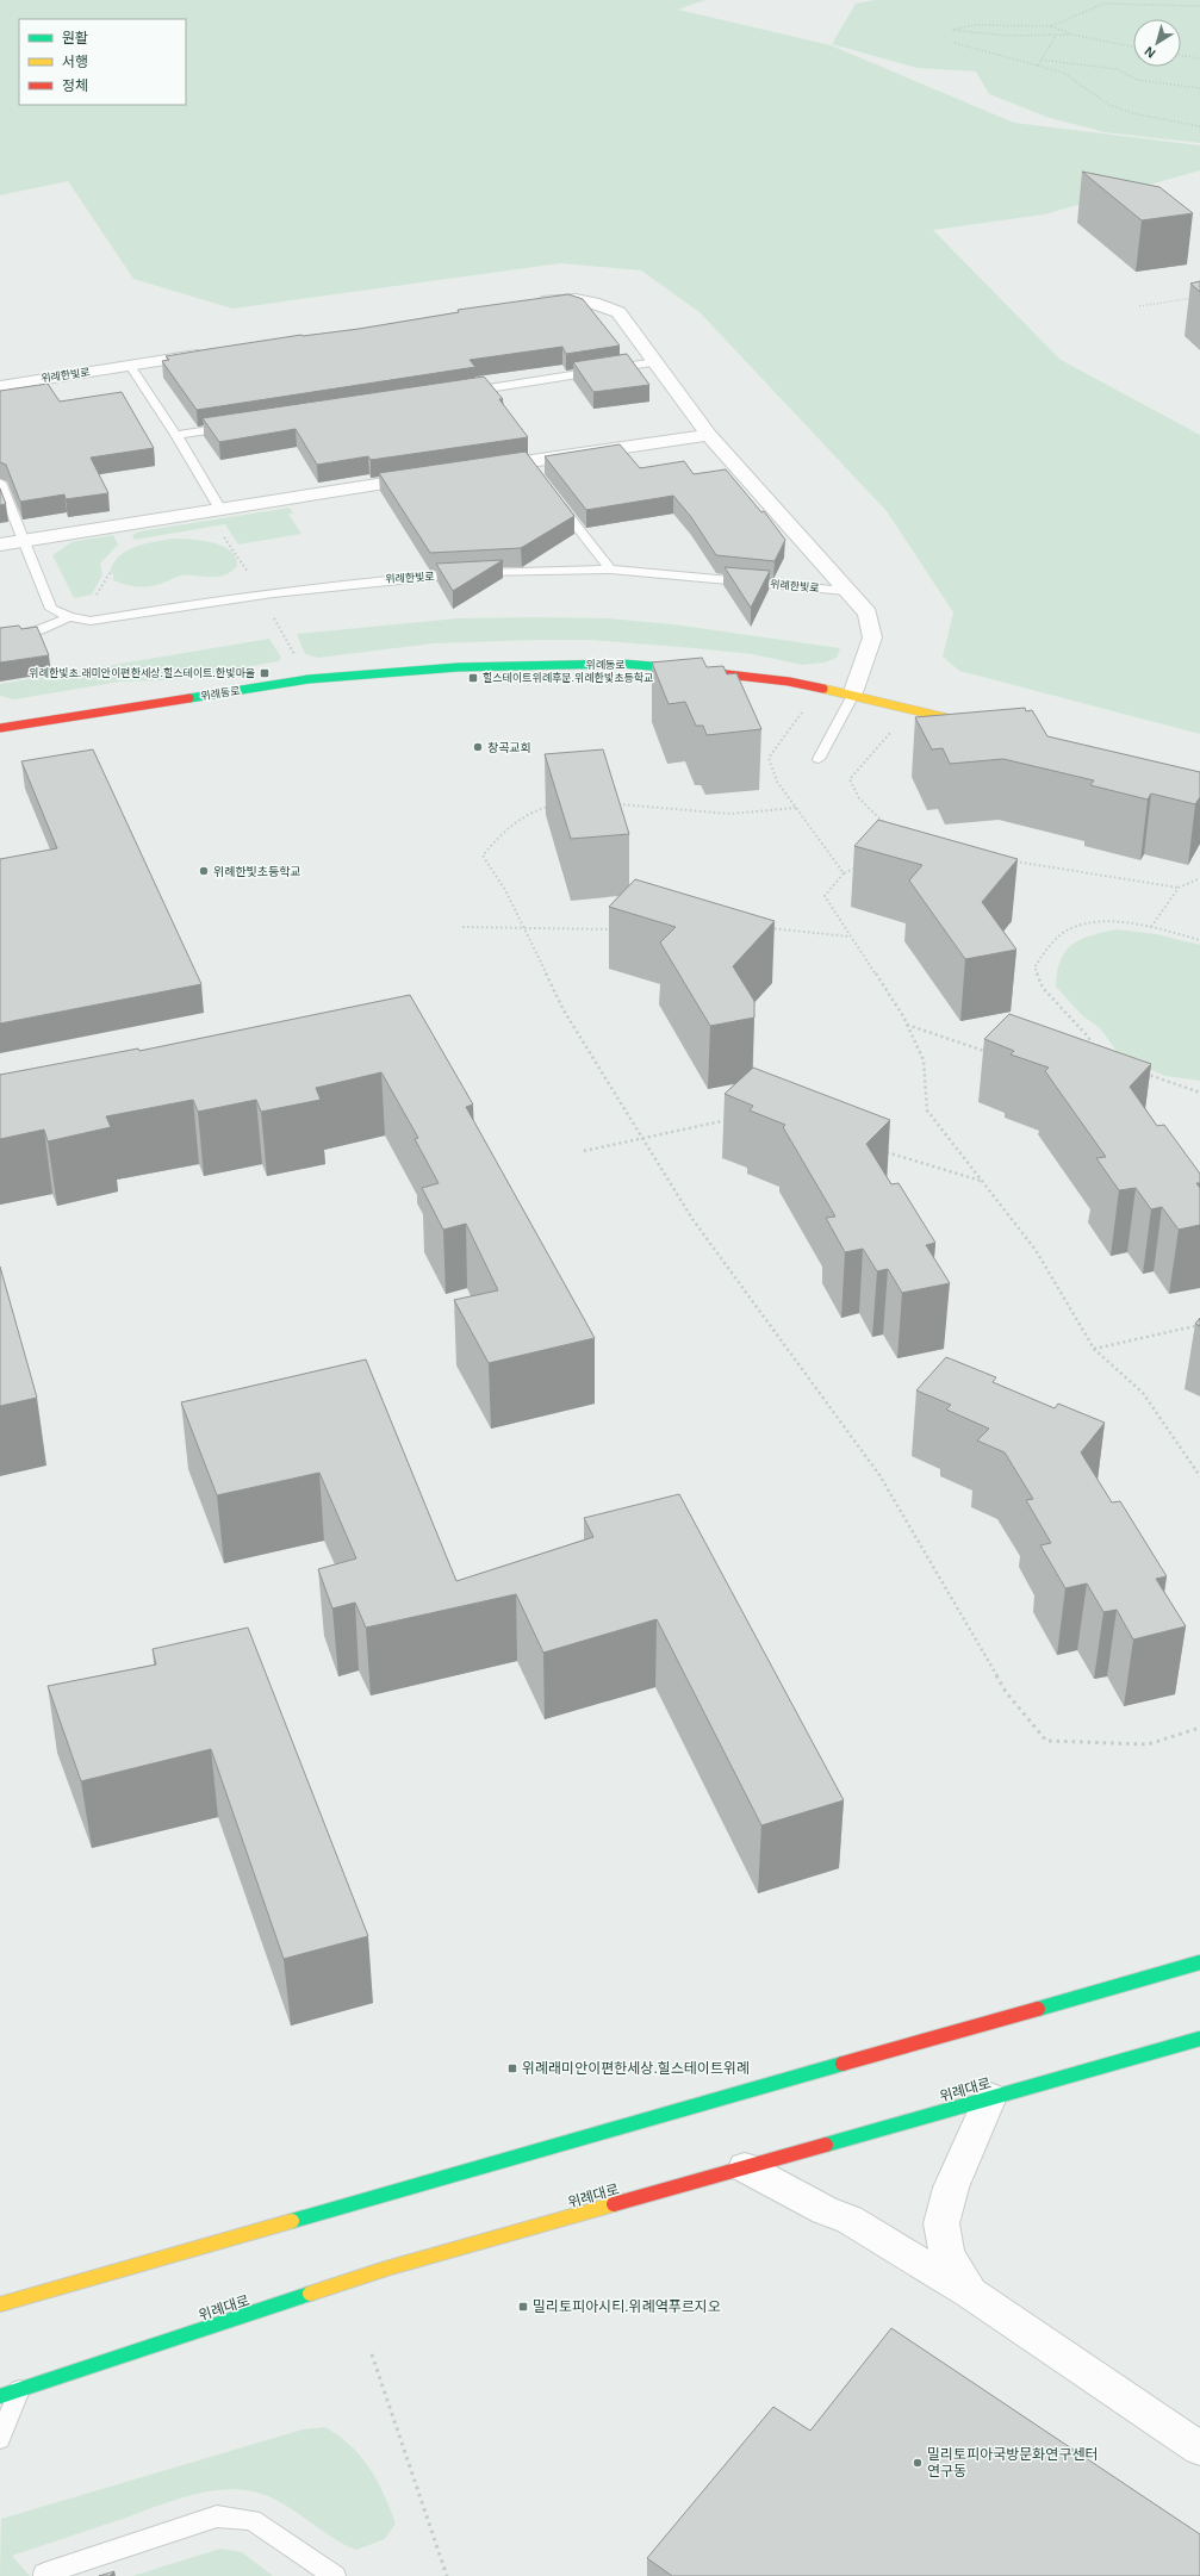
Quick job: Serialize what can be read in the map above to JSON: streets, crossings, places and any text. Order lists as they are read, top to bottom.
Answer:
{
  "streets": {
    "main road": ["위례동로", "위례대로"],
    "street": ["위례한빛로"]
  },
  "crossings": [
    ["위례한빛로", "위례동로"]
  ],
  "places": {
    "transit": [
      "위례한빛초.래미안이편한세상.힐스테이트.한빛마을",
      "힐스테이트위례후문.위례한빛초등학교",
      "위례래미안이편한세상.힐스테이트위례",
      "밀리토피아시티.위례역푸르지오"
    ],
    "other": ["창곡교회", "위례한빛초등학교", "밀리토피아국방문화연구센터 연구동"]
  },
  "legend": ["원활", "서행", "정체"],
  "north": "bottom left"
}
